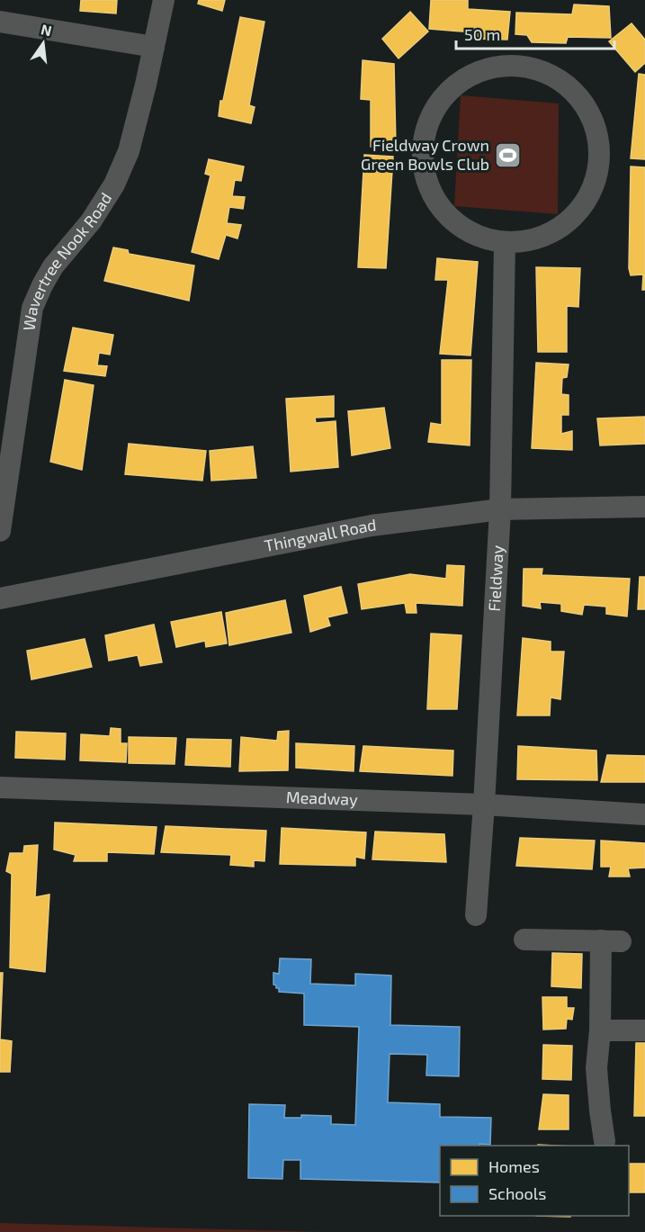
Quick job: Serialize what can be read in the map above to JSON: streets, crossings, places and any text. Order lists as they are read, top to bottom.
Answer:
{
  "streets": {
    "street": [
      "Wavertree Nook Road",
      "Thingwall Road",
      "Fieldway",
      "Meadway"
    ]
  },
  "crossings": [
    ["Thingwall Road", "Fieldway"],
    ["Fieldway", "Meadway"]
  ],
  "places": {
    "sports": ["Fieldway Crown Green Bowls Club"]
  },
  "legend": ["Homes", "Schools"],
  "scale_bar": "50 m",
  "north": "top"
}
